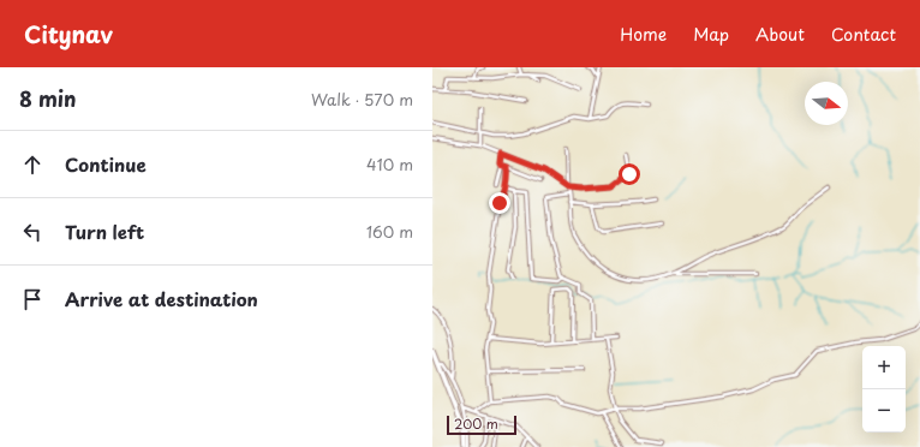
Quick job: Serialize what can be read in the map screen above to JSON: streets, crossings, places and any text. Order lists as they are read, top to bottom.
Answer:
{
  "scale_bar": "200 m",
  "north": "right",
  "page": {
    "header": "Citynav",
    "nav": [
      "Home",
      "Map",
      "About",
      "Contact"
    ],
    "heading": ["8 min", "Walk · 570 m"],
    "list": [
      ["Continue", "410 m"],
      ["Turn left", "160 m"],
      "Arrive at destination"
    ],
    "map_buttons": ["+", "−"],
    "scale": "200 m"
  }
}
